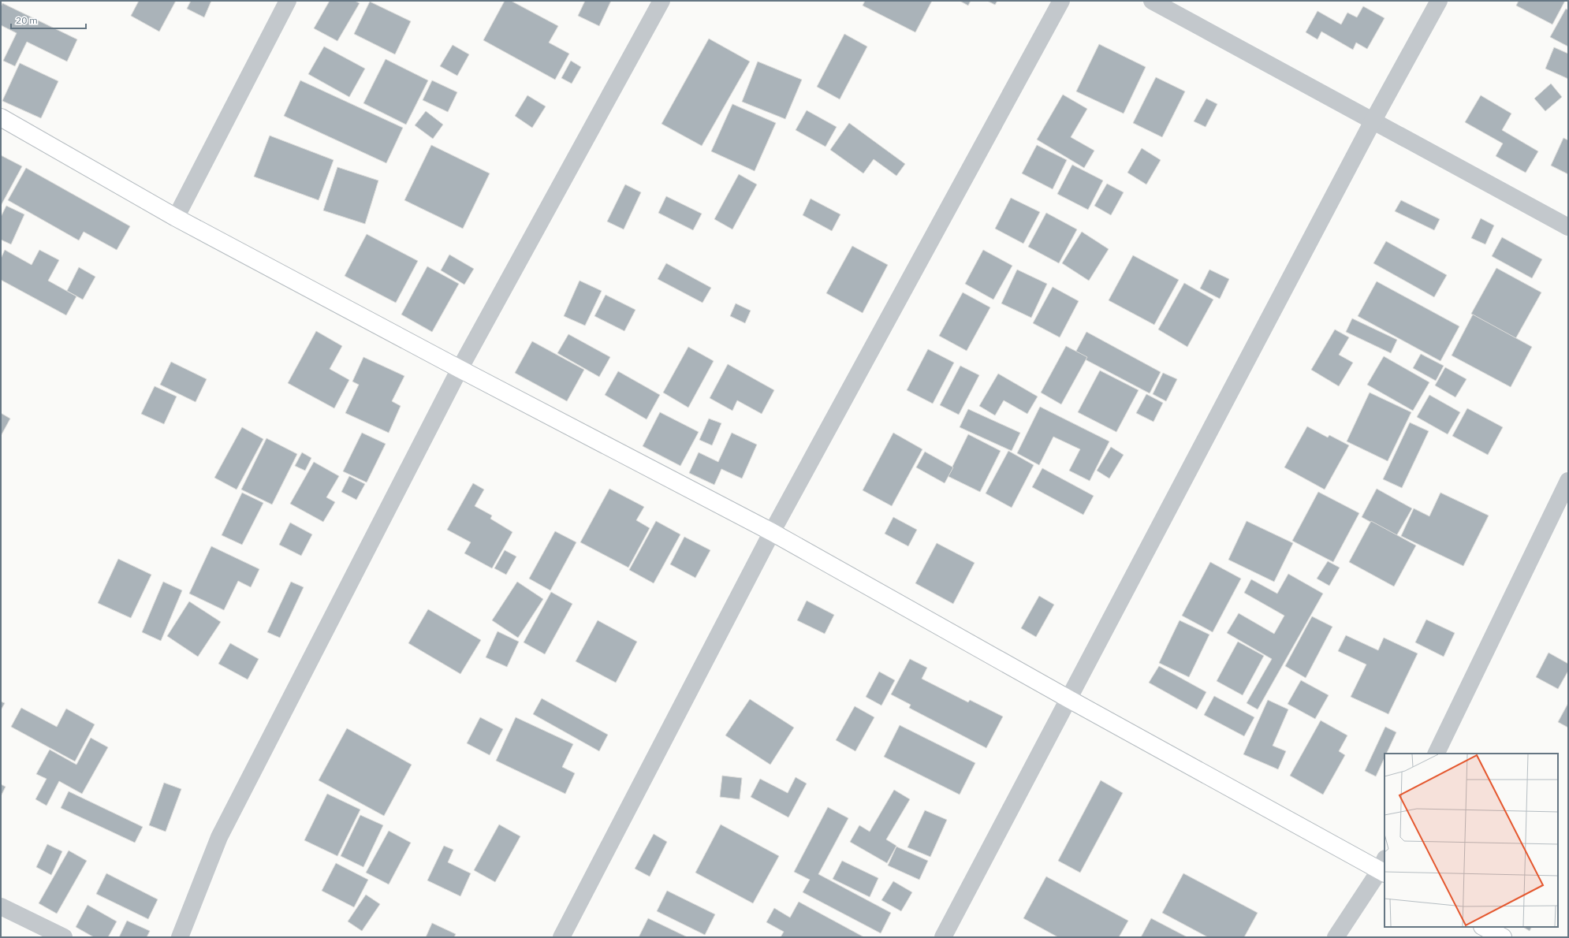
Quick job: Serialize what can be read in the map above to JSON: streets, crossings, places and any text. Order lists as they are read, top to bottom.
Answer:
{
  "scale_bar": "20 m"
}
